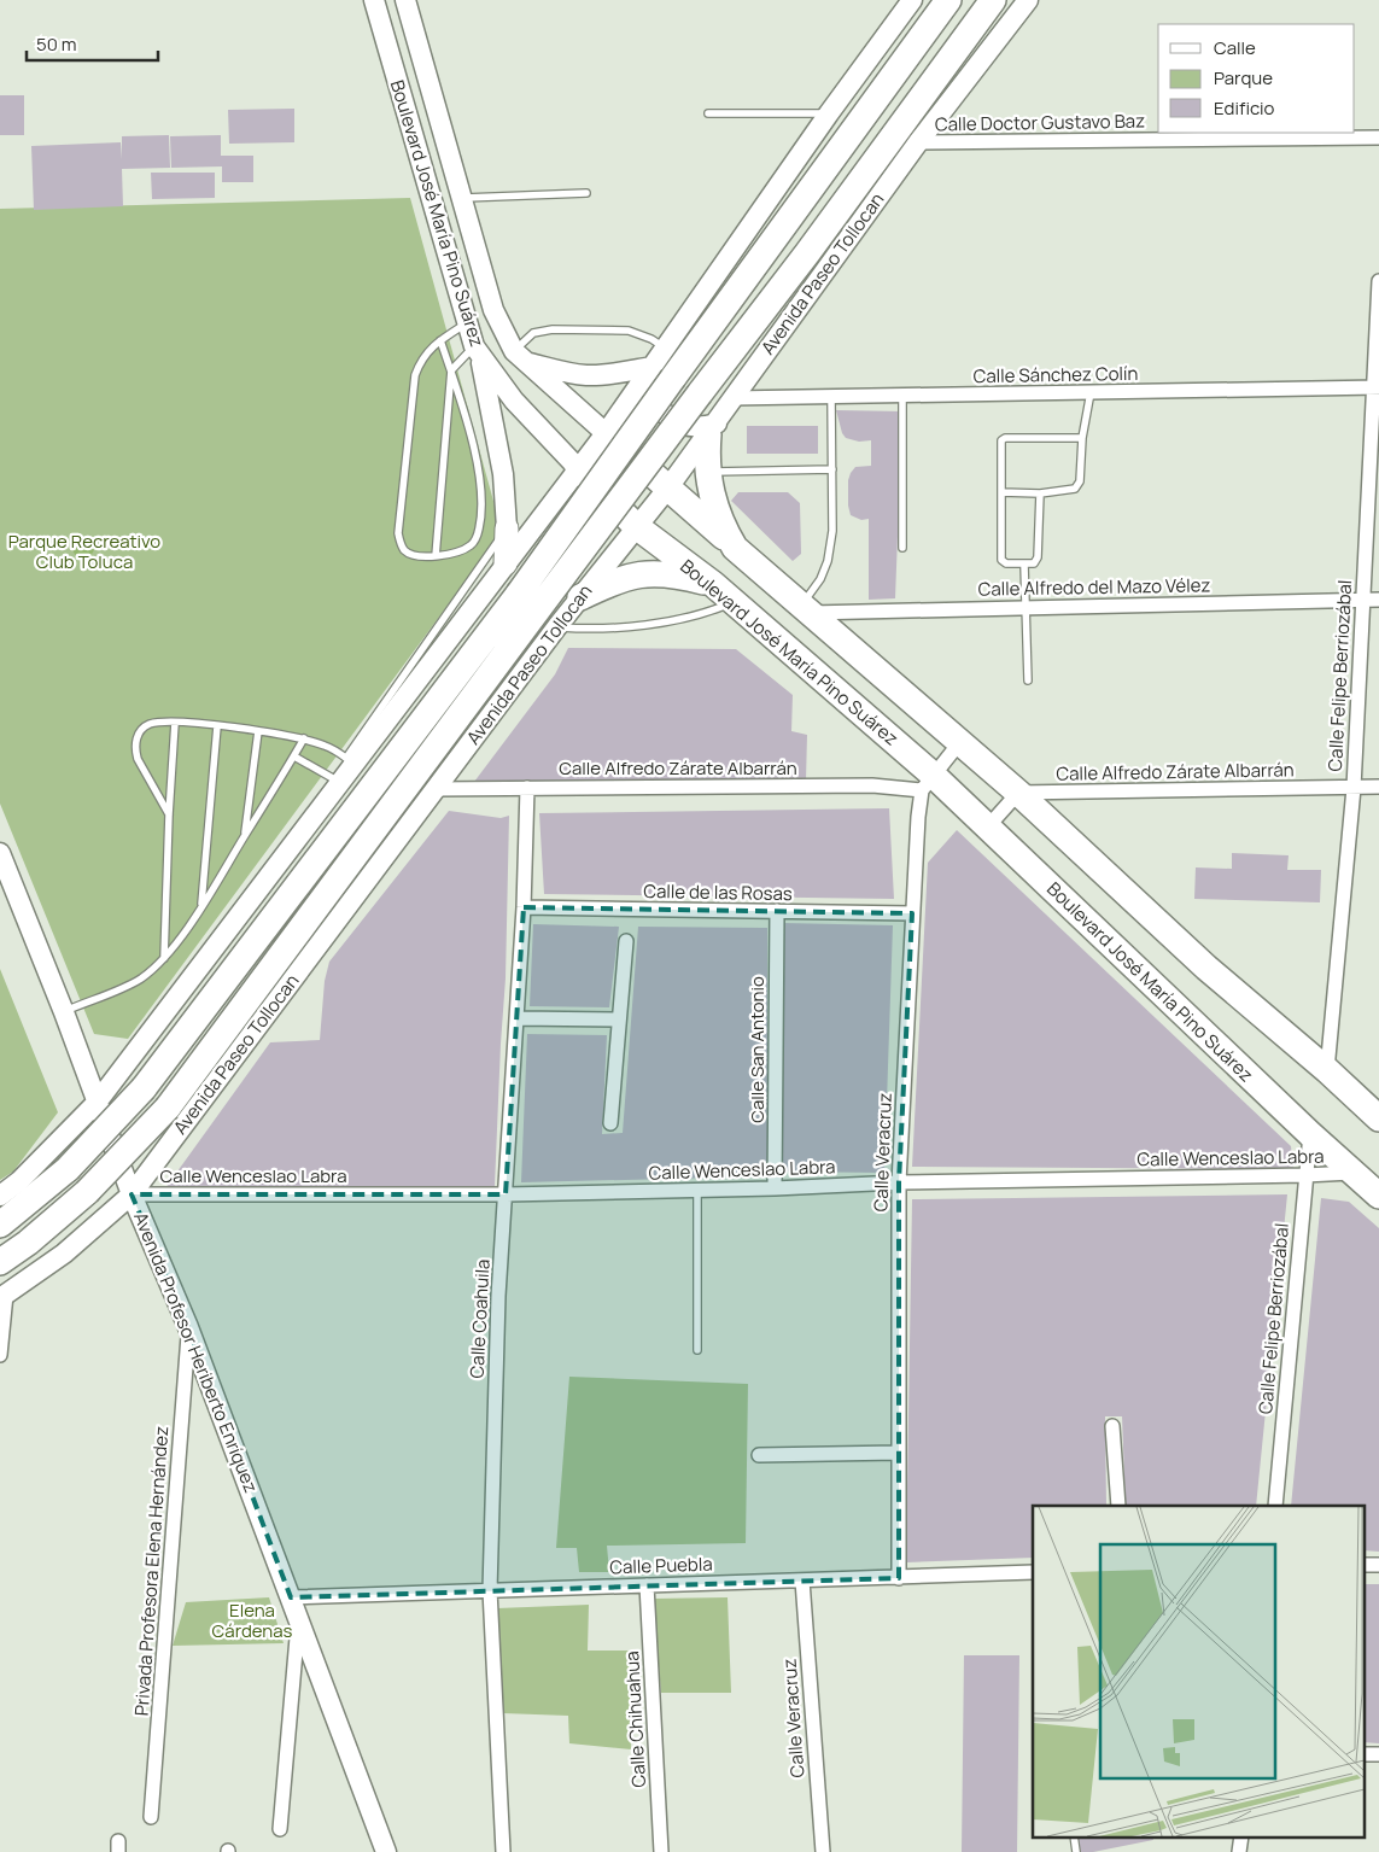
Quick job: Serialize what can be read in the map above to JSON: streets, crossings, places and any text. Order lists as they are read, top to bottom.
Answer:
{
  "streets": {
    "highway": ["Boulevard José María Pino Suárez", "Avenida Paseo Tollocan"],
    "main road": ["Avenida Profesor Heriberto Enríquez"],
    "street": [
      "Calle Doctor Gustavo Baz",
      "Calle Sánchez Colín",
      "Calle Alfredo del Mazo Vélez",
      "Calle Felipe Berriozábal",
      "Calle Alfredo Zárate Albarrán",
      "Calle de las Rosas",
      "Calle San Antonio",
      "Calle Veracruz",
      "Calle Wenceslao Labra",
      "Calle Coahuila",
      "Calle Puebla",
      "Privada Profesora Elena Hernández",
      "Calle Chihuahua"
    ]
  },
  "crossings": [
    ["Calle Doctor Gustavo Baz", "Avenida Paseo Tollocan"],
    ["Boulevard José María Pino Suárez", "Avenida Paseo Tollocan"],
    ["Boulevard José María Pino Suárez", "Calle Alfredo del Mazo Vélez"],
    ["Boulevard José María Pino Suárez", "Calle Felipe Berriozábal"],
    ["Boulevard José María Pino Suárez", "Calle Alfredo Zárate Albarrán"],
    ["Boulevard José María Pino Suárez", "Calle Veracruz"],
    ["Boulevard José María Pino Suárez", "Calle Wenceslao Labra"],
    ["Avenida Paseo Tollocan", "Calle Sánchez Colín"],
    ["Avenida Paseo Tollocan", "Calle Alfredo Zárate Albarrán"],
    ["Avenida Paseo Tollocan", "Calle Wenceslao Labra"],
    ["Avenida Paseo Tollocan", "Avenida Profesor Heriberto Enríquez"],
    ["Calle Sánchez Colín", "Calle Felipe Berriozábal"],
    ["Calle Alfredo del Mazo Vélez", "Calle Felipe Berriozábal"],
    ["Calle Felipe Berriozábal", "Calle Alfredo Zárate Albarrán"],
    ["Calle Felipe Berriozábal", "Calle Wenceslao Labra"],
    ["Calle Alfredo Zárate Albarrán", "Calle Veracruz"],
    ["Calle Alfredo Zárate Albarrán", "Calle Coahuila"],
    ["Calle de las Rosas", "Calle San Antonio"],
    ["Calle de las Rosas", "Calle Veracruz"],
    ["Calle de las Rosas", "Calle Coahuila"],
    ["Calle San Antonio", "Calle Wenceslao Labra"],
    ["Calle Veracruz", "Calle Wenceslao Labra"],
    ["Calle Veracruz", "Calle Puebla"],
    ["Calle Wenceslao Labra", "Calle Coahuila"],
    ["Calle Wenceslao Labra", "Avenida Profesor Heriberto Enríquez"],
    ["Calle Coahuila", "Calle Puebla"],
    ["Avenida Profesor Heriberto Enríquez", "Calle Puebla"],
    ["Avenida Profesor Heriberto Enríquez", "Privada Profesora Elena Hernández"],
    ["Calle Puebla", "Calle Chihuahua"]
  ],
  "parks": ["Parque Recreativo Club Toluca", "Elena Cárdenas"],
  "legend": ["Calle", "Parque", "Edificio"],
  "scale_bar": "50 m"
}
